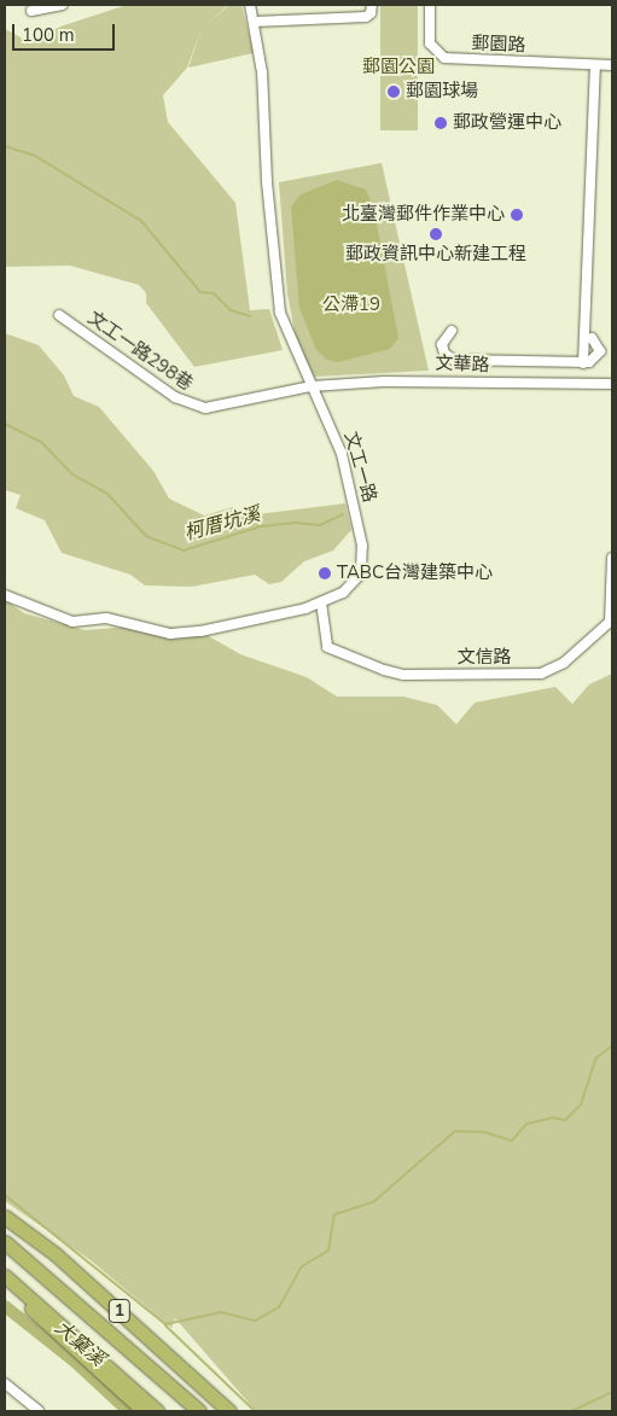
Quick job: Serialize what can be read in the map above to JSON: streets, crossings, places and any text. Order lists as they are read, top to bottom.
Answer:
{
  "streets": {
    "highway": ["1"],
    "street": [
      "郵園路",
      "文工一路298巷",
      "文華路",
      "文工一路",
      "文信路"
    ]
  },
  "crossings": [
    ["文工一路298巷", "文華路"],
    ["文工一路298巷", "文工一路"],
    ["文華路", "文工一路"],
    ["文工一路", "文信路"]
  ],
  "water": ["柯厝坑溪", "大窠溪"],
  "parks": ["郵園公園", "公滯19"],
  "places": [
    "郵園球場",
    "郵政營運中心",
    "北臺灣郵件作業中心",
    "郵政資訊中心新建工程",
    "TABC台灣建築中心"
  ],
  "scale_bar": "100 m"
}
